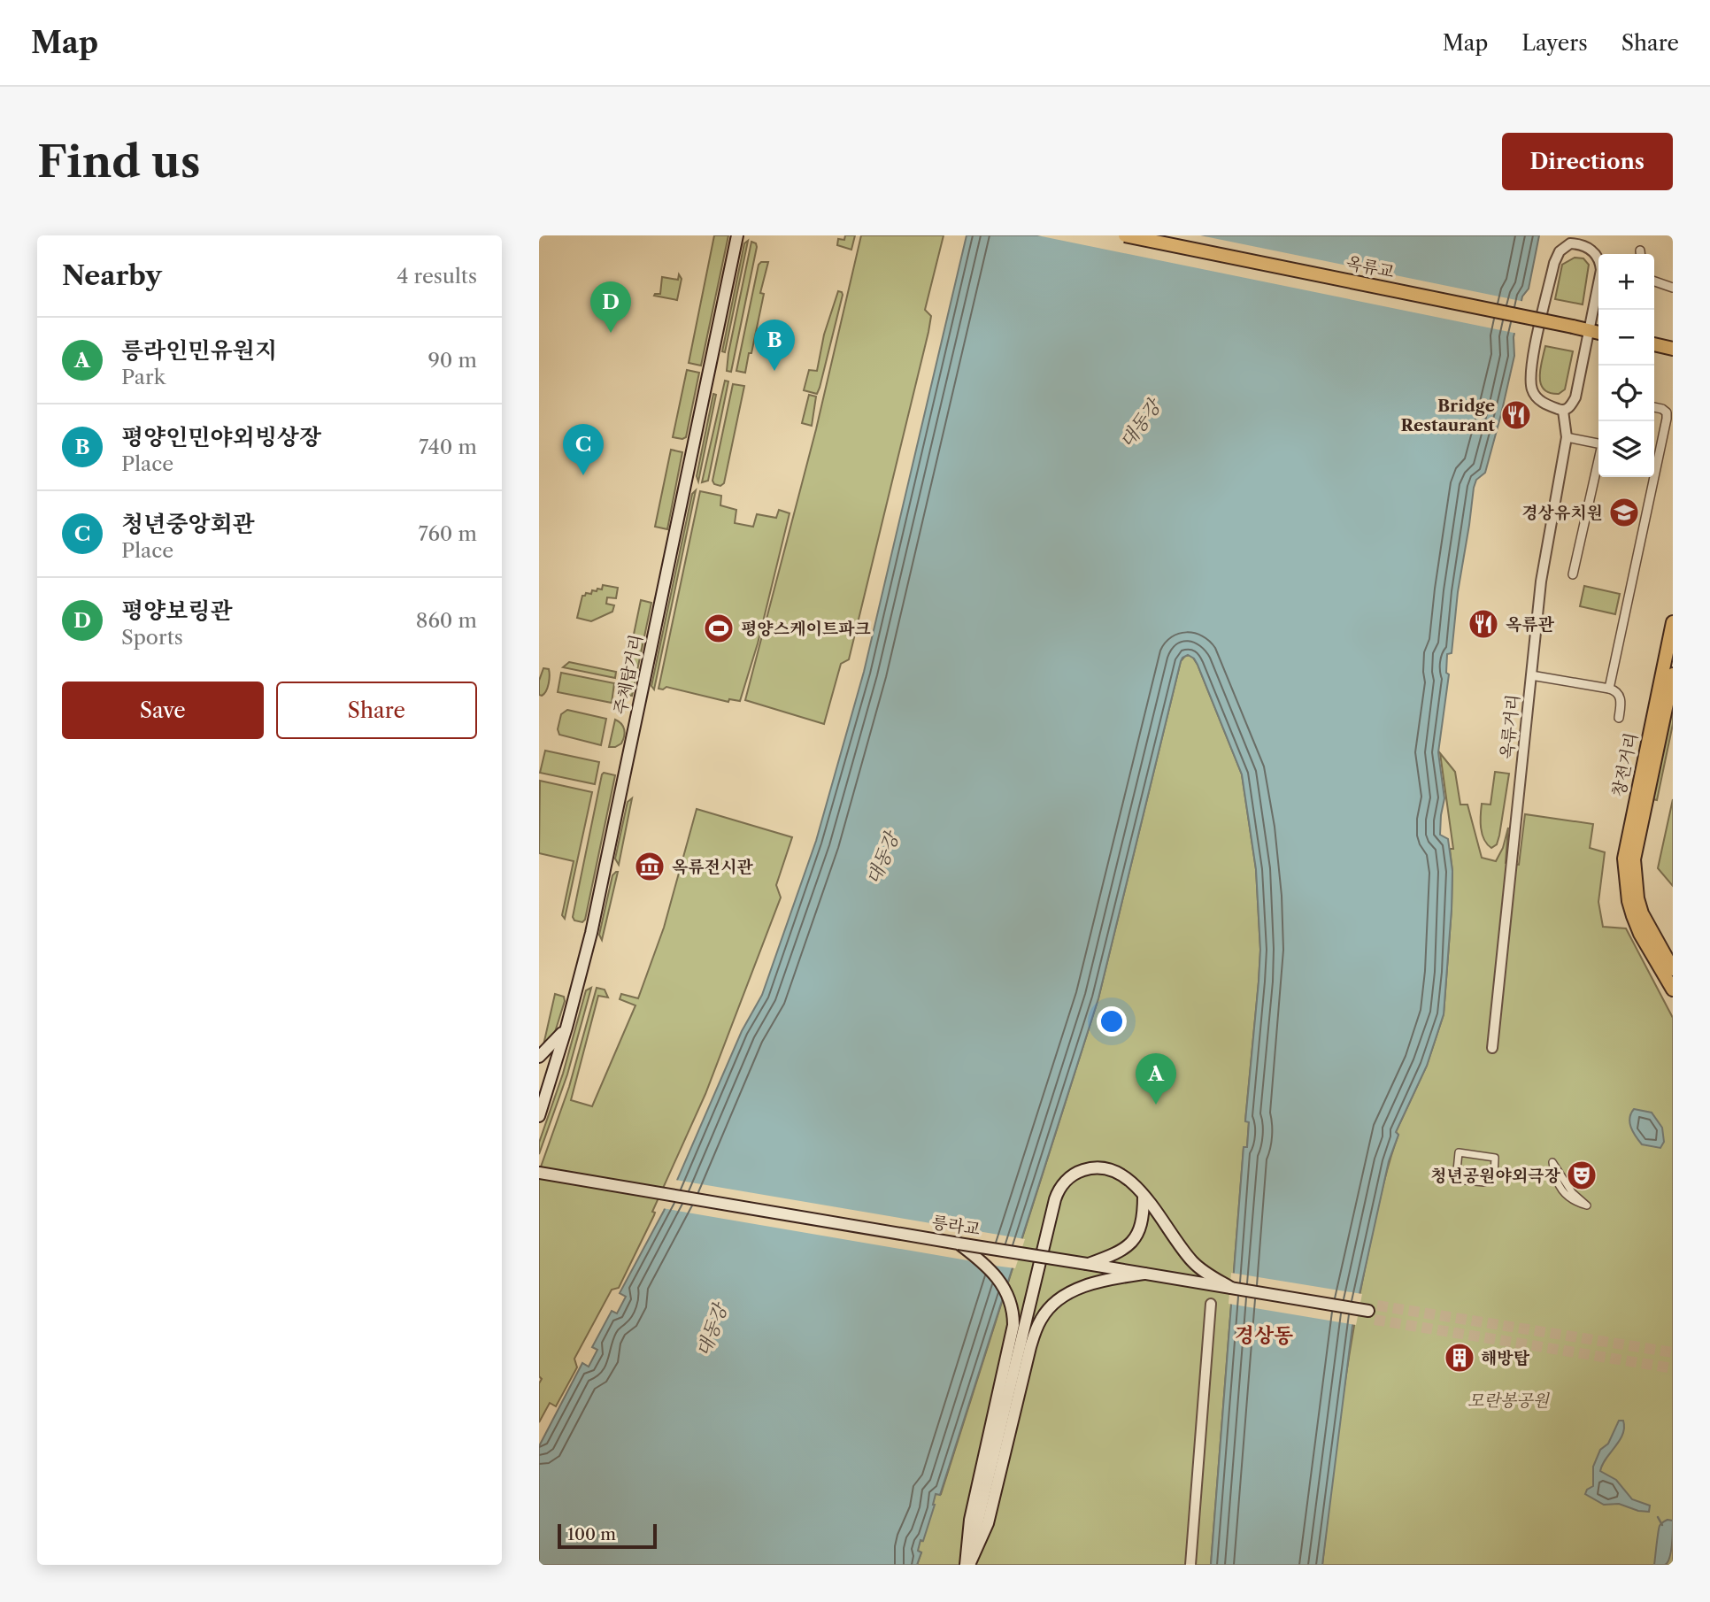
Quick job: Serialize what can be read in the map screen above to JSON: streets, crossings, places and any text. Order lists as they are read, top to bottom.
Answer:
{
  "streets": {
    "main road": [
      "옥류교",
      "주체탑거리",
      "창전거리",
      "릉라교"
    ],
    "street": ["옥류거리"]
  },
  "districts": ["경상동"],
  "water": ["대동강"],
  "parks": ["모란봉공원"],
  "places": {
    "restaurant": ["Bridge Restaurant", "옥류관"],
    "school or university": ["경상유치원"],
    "sports": ["평양스케이트파크"],
    "museum": ["옥류전시관"],
    "theatre": ["청년공원야외극장"],
    "building": ["해방탑"]
  },
  "scale_bar": "100 m",
  "page": {
    "header": "Map",
    "nav": ["Map", "Layers", "Share"],
    "buttons": [
      "Directions",
      ["Save", "Share"]
    ],
    "title": "Find us",
    "heading": ["Nearby", "4 results"],
    "map_buttons": ["+", "−"],
    "pins": [
      "D",
      "B",
      "C",
      "A"
    ],
    "list": [
      {
        "mark": "A",
        "name": "릉라인민유원지",
        "note": "Park",
        "value": "90 m"
      },
      {
        "mark": "B",
        "name": "평양인민야외빙상장",
        "note": "Place",
        "value": "740 m"
      },
      {
        "mark": "C",
        "name": "청년중앙회관",
        "note": "Place",
        "value": "760 m"
      },
      {
        "mark": "D",
        "name": "평양보링관",
        "note": "Sports",
        "value": "860 m"
      }
    ],
    "scale": "100 m"
  }
}
